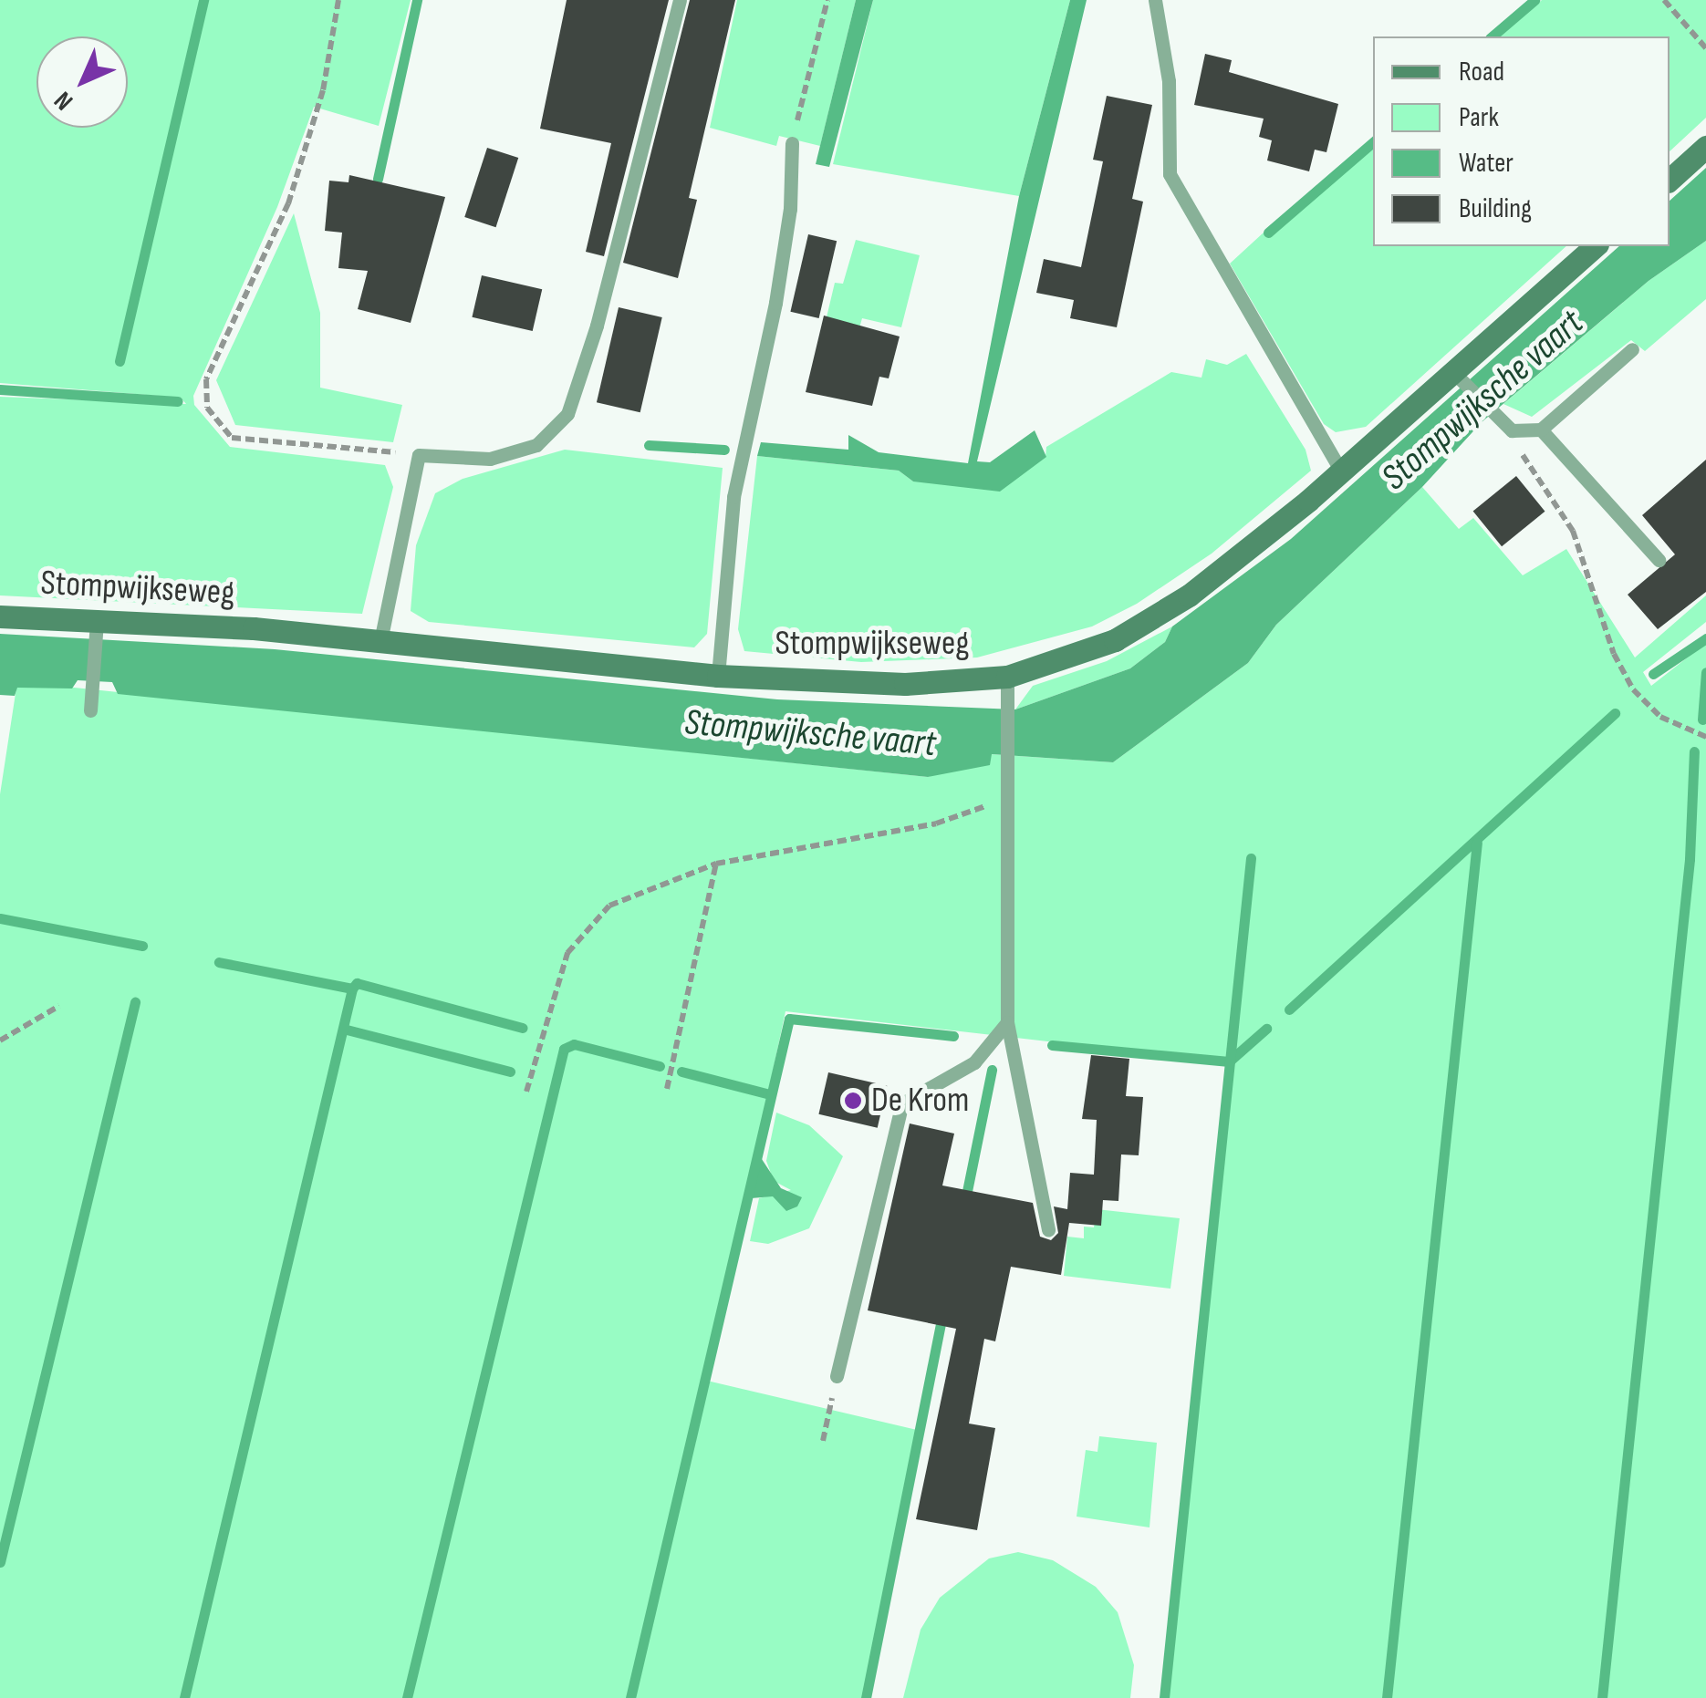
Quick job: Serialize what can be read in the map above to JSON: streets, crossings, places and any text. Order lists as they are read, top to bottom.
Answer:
{
  "streets": {
    "street": ["Stompwijkseweg"]
  },
  "water": ["Stompwijksche vaart"],
  "places": ["De Krom"],
  "legend": [
    "Road",
    "Park",
    "Water",
    "Building"
  ],
  "north": "bottom left"
}
